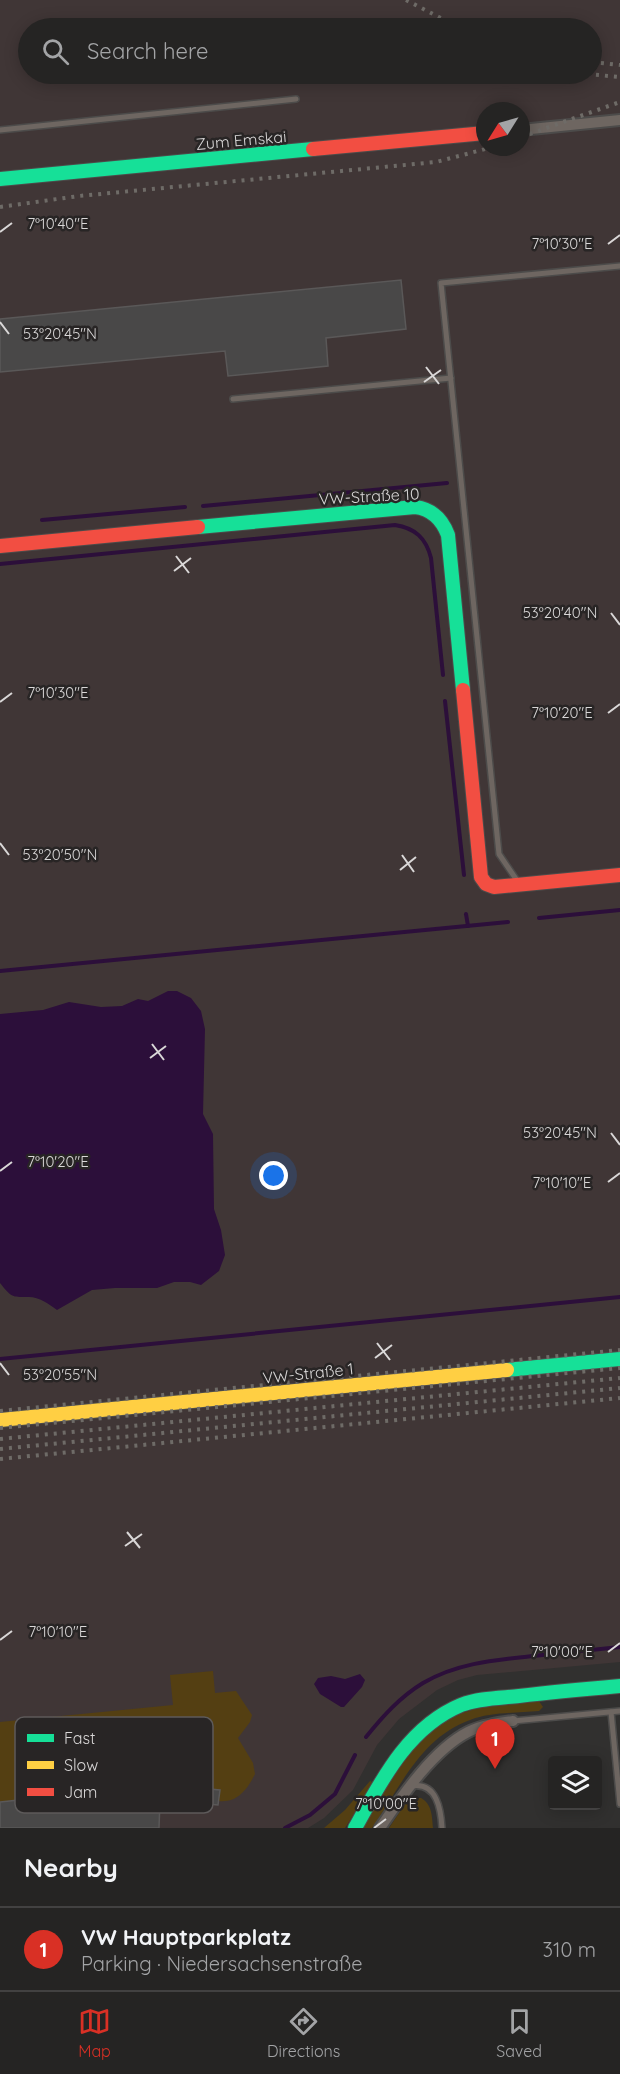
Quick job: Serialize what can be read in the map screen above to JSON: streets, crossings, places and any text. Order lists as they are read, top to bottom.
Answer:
{
  "streets": {
    "street": ["Zum Emskai", "VW-Straße 10", "VW-Straße 1"]
  },
  "legend": ["Fast", "Slow", "Jam"],
  "north": "bottom left",
  "page": {
    "search": "Search here",
    "pins": "1",
    "heading": "Nearby",
    "list": [
      {
        "mark": "1",
        "name": "VW Hauptparkplatz",
        "note": "Parking · Niedersachsenstraße",
        "value": "310 m"
      }
    ],
    "nav": ["Map", "Directions", "Saved"]
  },
  "coordinates": [
    "7°10'40\"E",
    "7°10'30\"E",
    "53°20'45\"N",
    "53°20'40\"N",
    "7°10'20\"E",
    "53°20'50\"N",
    "7°10'10\"E",
    "53°20'55\"N",
    "7°10'00\"E"
  ]
}
